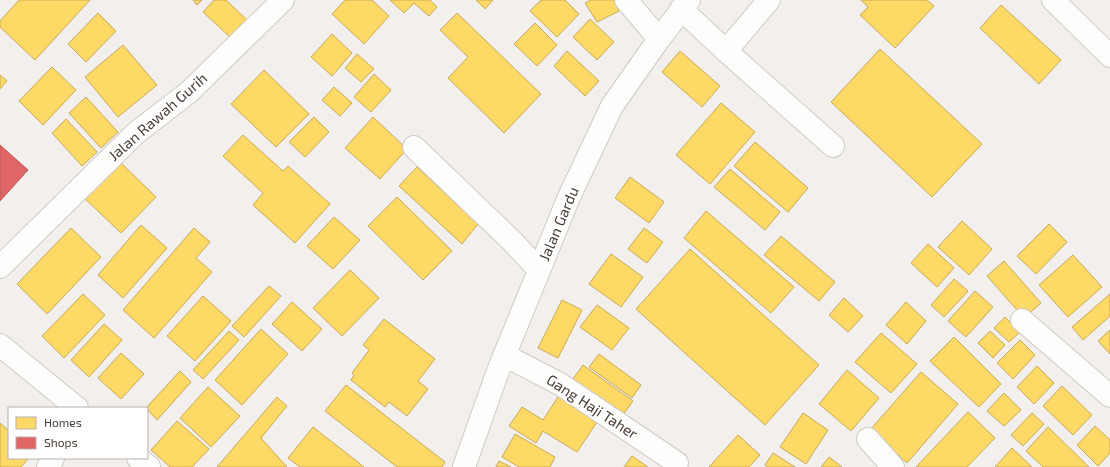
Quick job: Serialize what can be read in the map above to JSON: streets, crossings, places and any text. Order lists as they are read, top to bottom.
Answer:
{
  "streets": {
    "street": ["Jalan Rawah Gurih", "Jalan Gardu", "Gang Haji Taher"]
  },
  "crossings": [
    ["Jalan Gardu", "Gang Haji Taher"]
  ],
  "legend": ["Homes", "Shops"]
}
